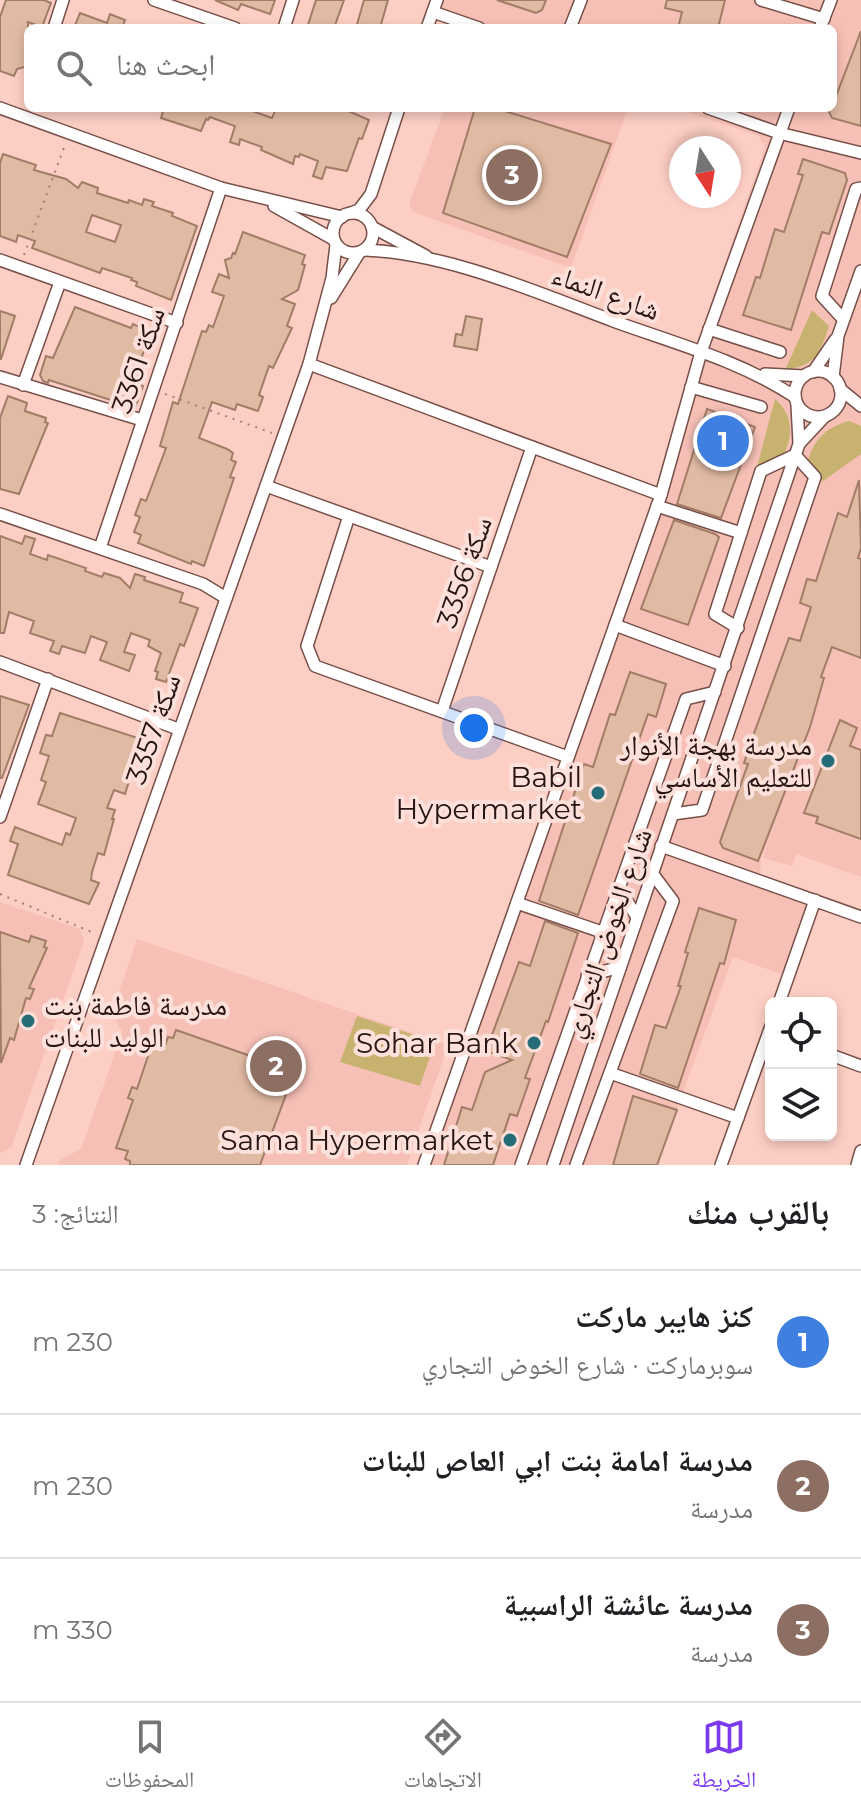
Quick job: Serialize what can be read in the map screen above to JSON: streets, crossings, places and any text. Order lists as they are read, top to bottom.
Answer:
{
  "streets": {
    "street": [
      "شارع النماء",
      "سكة 3361",
      "سكة 3356",
      "سكة 3357",
      "شارع الخوض التجاري"
    ]
  },
  "crossings": [
    ["شارع النماء", "سكة 3357"],
    ["شارع النماء", "شارع الخوض التجاري"]
  ],
  "places": [
    "مدرسة بهجة الأنوار للتعليم الأساسي",
    "Babil Hypermarket",
    "مدرسة فاطمة بنت الوليد للبنات",
    "Sohar Bank",
    "Sama Hypermarket"
  ],
  "north": "bottom",
  "page": {
    "search": "ابحث هنا",
    "pins": ["3", "1", "2"],
    "heading": ["بالقرب منك", "النتائج: 3"],
    "list": [
      {
        "mark": "1",
        "name": "كنز هايبر ماركت",
        "note": "سوبرماركت · شارع الخوض التجاري",
        "value": "230 m"
      },
      {
        "mark": "2",
        "name": "مدرسة امامة بنت ابي العاص للبنات",
        "note": "مدرسة",
        "value": "230 m"
      },
      {
        "mark": "3",
        "name": "مدرسة عائشة الراسبية",
        "note": "مدرسة",
        "value": "330 m"
      }
    ],
    "nav": ["الخريطة", "الاتجاهات", "المحفوظات"]
  }
}
